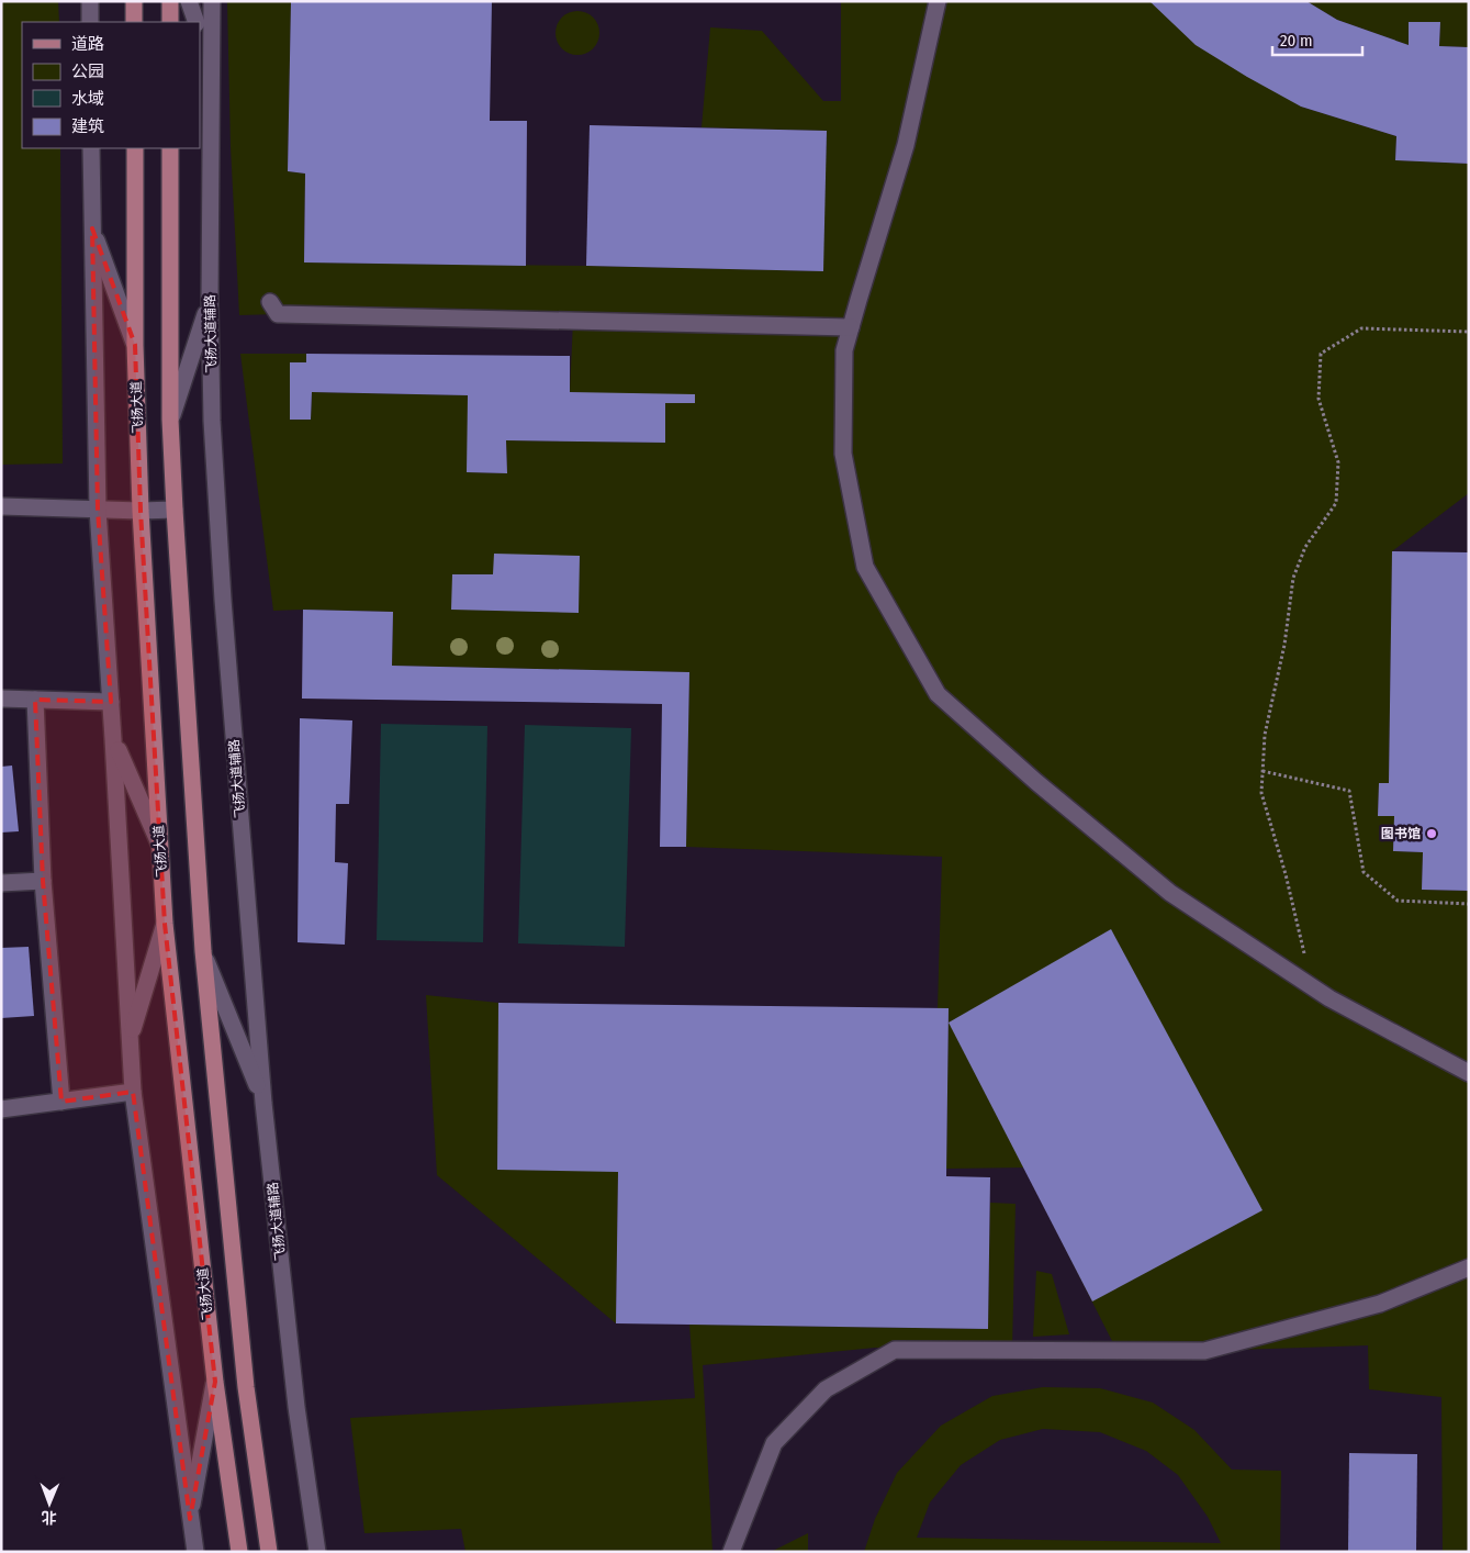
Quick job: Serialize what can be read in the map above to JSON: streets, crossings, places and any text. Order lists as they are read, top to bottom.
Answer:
{
  "streets": {
    "main road": ["飞扬大道"],
    "street": ["飞扬大道辅路"]
  },
  "places": ["图书馆"],
  "legend": [
    "道路",
    "公园",
    "水域",
    "建筑"
  ],
  "scale_bar": "20 m",
  "north": "bottom"
}
